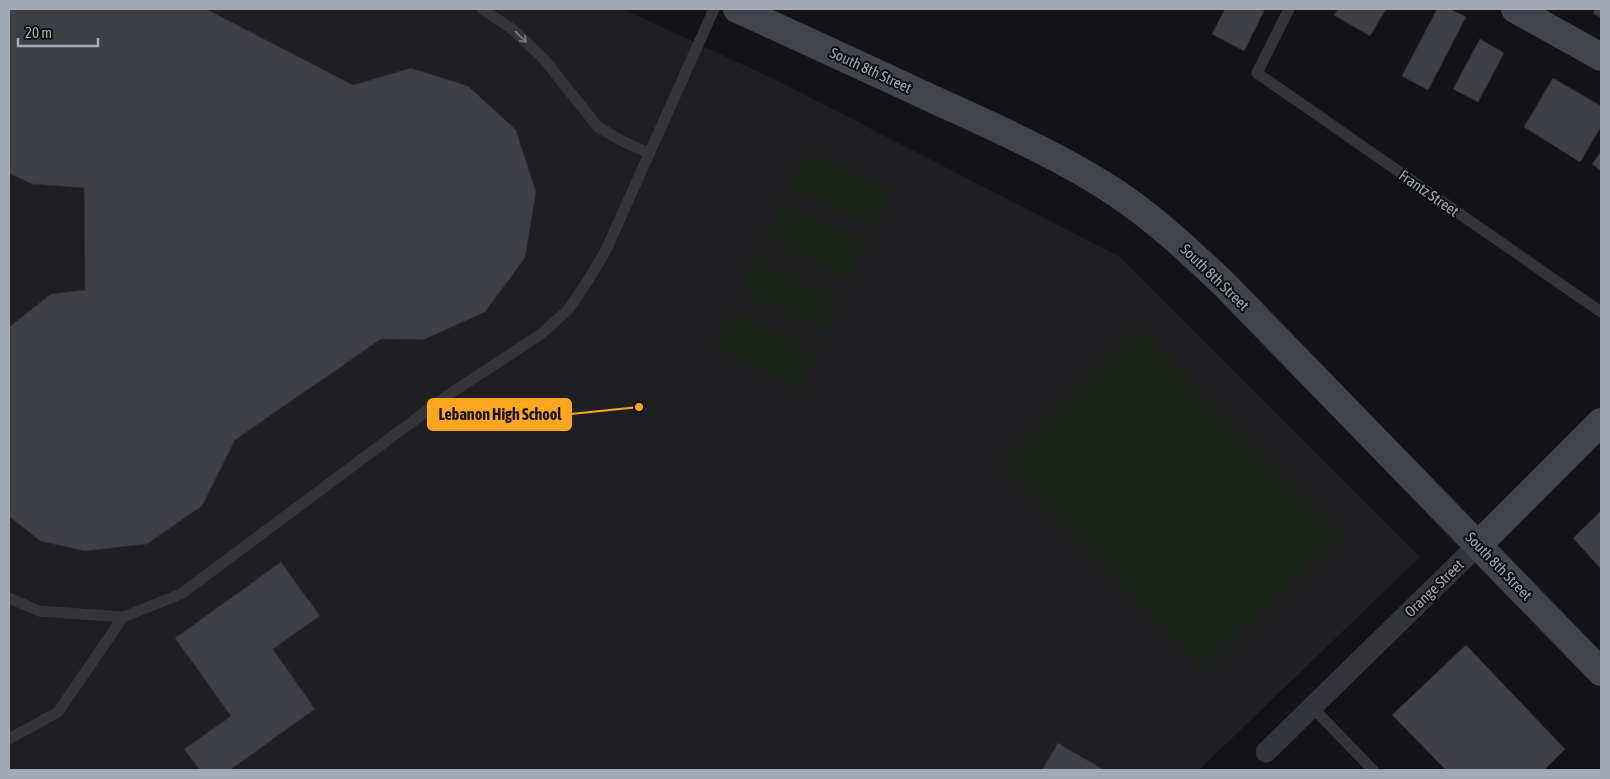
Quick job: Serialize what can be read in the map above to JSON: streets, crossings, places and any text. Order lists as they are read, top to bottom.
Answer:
{
  "streets": {
    "street": ["South 8th Street", "Orange Street"],
    "lane": ["Frantz Street"]
  },
  "crossings": [
    ["South 8th Street", "Orange Street"]
  ],
  "places": ["Lebanon High School"],
  "scale_bar": "20 m"
}
